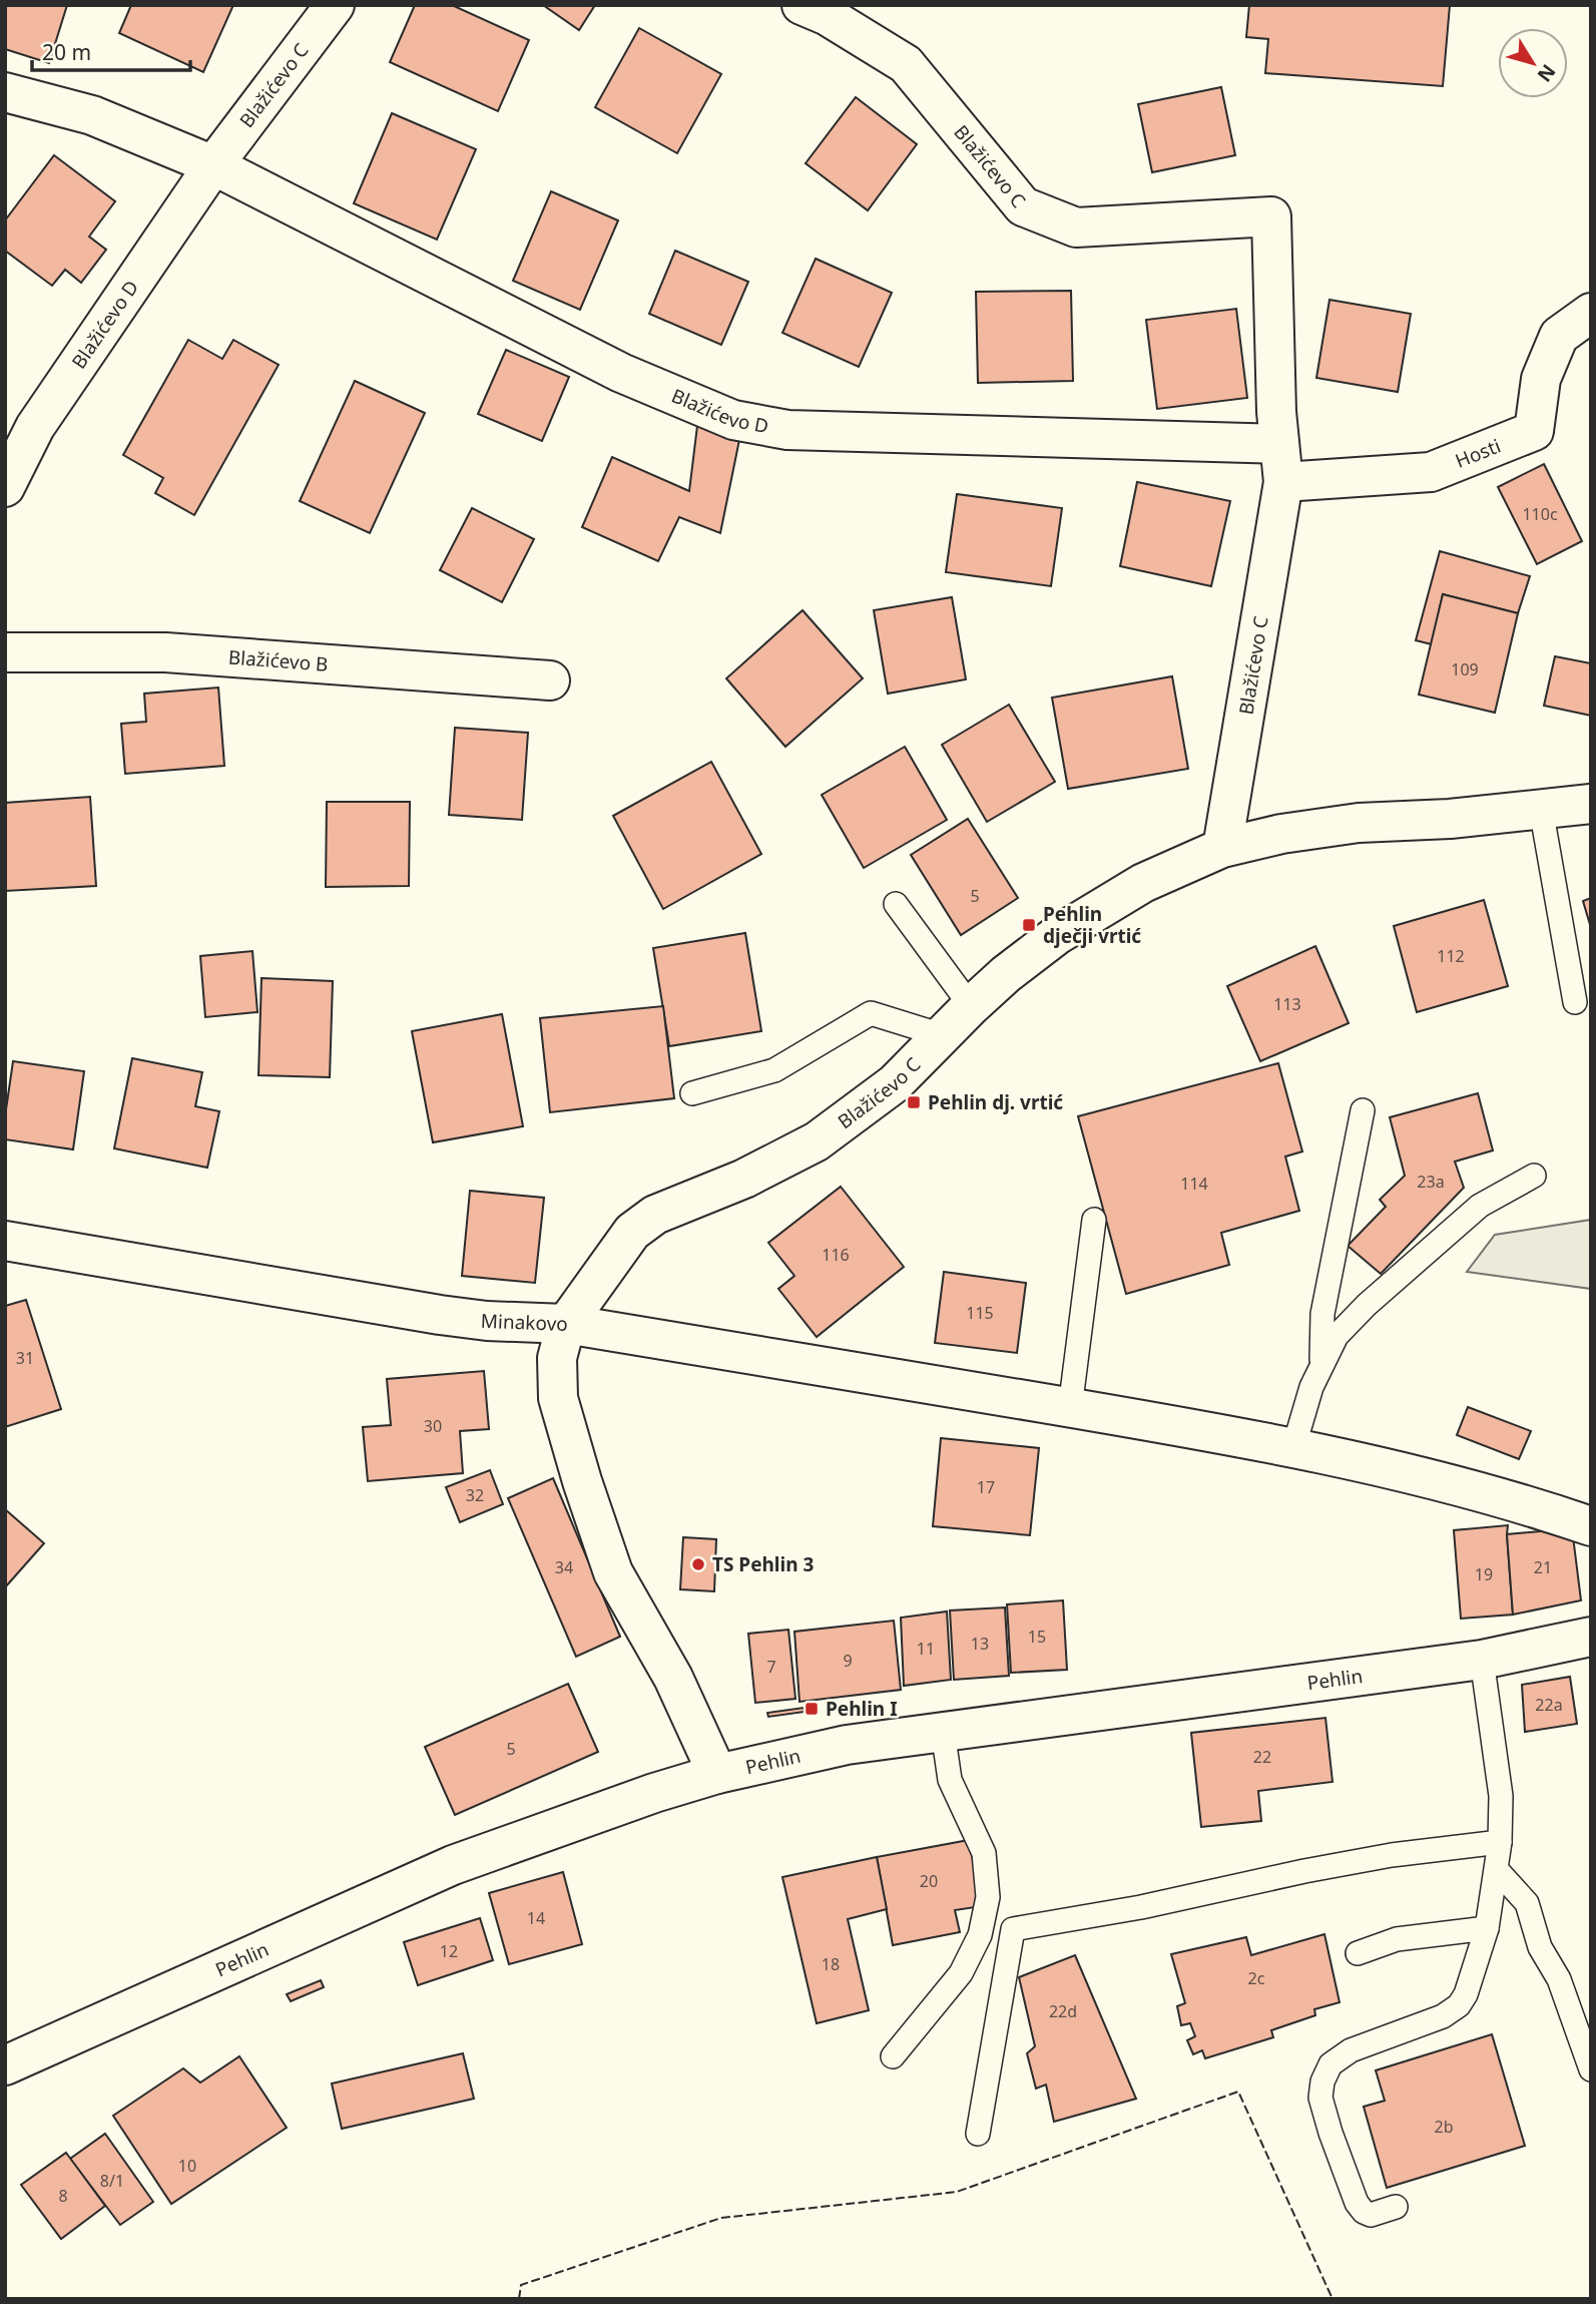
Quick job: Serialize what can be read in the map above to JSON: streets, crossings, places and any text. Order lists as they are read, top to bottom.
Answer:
{
  "streets": {
    "street": [
      "Blažićevo C",
      "Blažićevo D",
      "Hosti",
      "Blažićevo B",
      "Minakovo",
      "Pehlin"
    ]
  },
  "crossings": [
    ["Blažićevo C", "Blažićevo D"],
    ["Blažićevo C", "Hosti"],
    ["Blažićevo C", "Minakovo"],
    ["Minakovo", "Pehlin"]
  ],
  "places": {
    "transit": ["Pehlin dječji vrtić", "Pehlin dj. vrtić", "Pehlin I"],
    "other": ["TS Pehlin 3"]
  },
  "house_numbers": [
    "110c",
    "109",
    "5",
    "112",
    "113",
    "23a",
    "114",
    "116",
    "115",
    "31",
    "30",
    "17",
    "32",
    "34",
    "21",
    "19",
    "15",
    "13",
    "11",
    "9",
    "7",
    "22a",
    "5",
    "22",
    "20",
    "14",
    "12",
    "18",
    "2c",
    "22d",
    "2b",
    "10",
    "8/1",
    "8"
  ],
  "scale_bar": "20 m",
  "north": "bottom right"
}
